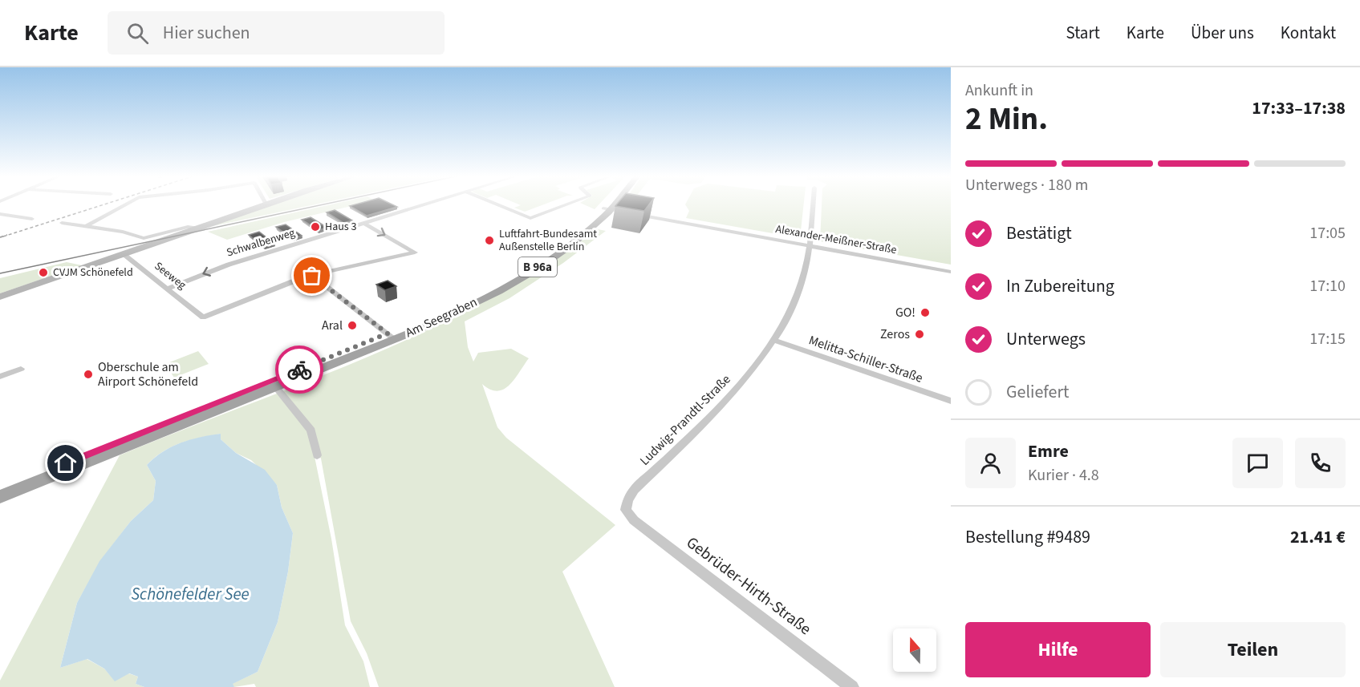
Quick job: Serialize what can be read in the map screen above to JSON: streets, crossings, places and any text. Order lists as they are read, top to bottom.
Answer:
{
  "streets": {
    "main road": ["B 96a", "Am Seegraben"],
    "street": [
      "Alexander-Meißner-Straße",
      "Schwalbenweg",
      "Seeweg",
      "Melitta-Schiller-Straße",
      "Ludwig-Prandtl-Straße",
      "Gebrüder-Hirth-Straße"
    ]
  },
  "crossings": [
    ["Alexander-Meißner-Straße", "Am Seegraben"],
    ["Alexander-Meißner-Straße", "Ludwig-Prandtl-Straße"],
    ["Schwalbenweg", "Seeweg"],
    ["Melitta-Schiller-Straße", "Ludwig-Prandtl-Straße"],
    ["Ludwig-Prandtl-Straße", "Gebrüder-Hirth-Straße"]
  ],
  "water": ["Schönefelder See"],
  "places": [
    "Haus 3",
    "Luftfahrt-Bundesamt Außenstelle Berlin",
    "CVJM Schönefeld",
    "GO!",
    "Aral",
    "Zeros",
    "Oberschule am Airport Schönefeld"
  ],
  "north": "top",
  "page": {
    "header": "Karte",
    "search": "Hier suchen",
    "nav": [
      "Start",
      "Karte",
      "Über uns",
      "Kontakt"
    ],
    "heading": ["2 Min.", "Ankunft in", "17:33–17:38"],
    "panel": [
      "Emre",
      "Kurier · 4.8",
      "Bestellung #9489",
      "21.41 €"
    ],
    "bar": "Unterwegs · 180 m",
    "list": [
      ["Bestätigt", "17:05"],
      ["In Zubereitung", "17:10"],
      ["Unterwegs", "17:15"],
      "Geliefert"
    ],
    "buttons": ["Hilfe", "Teilen"]
  }
}
